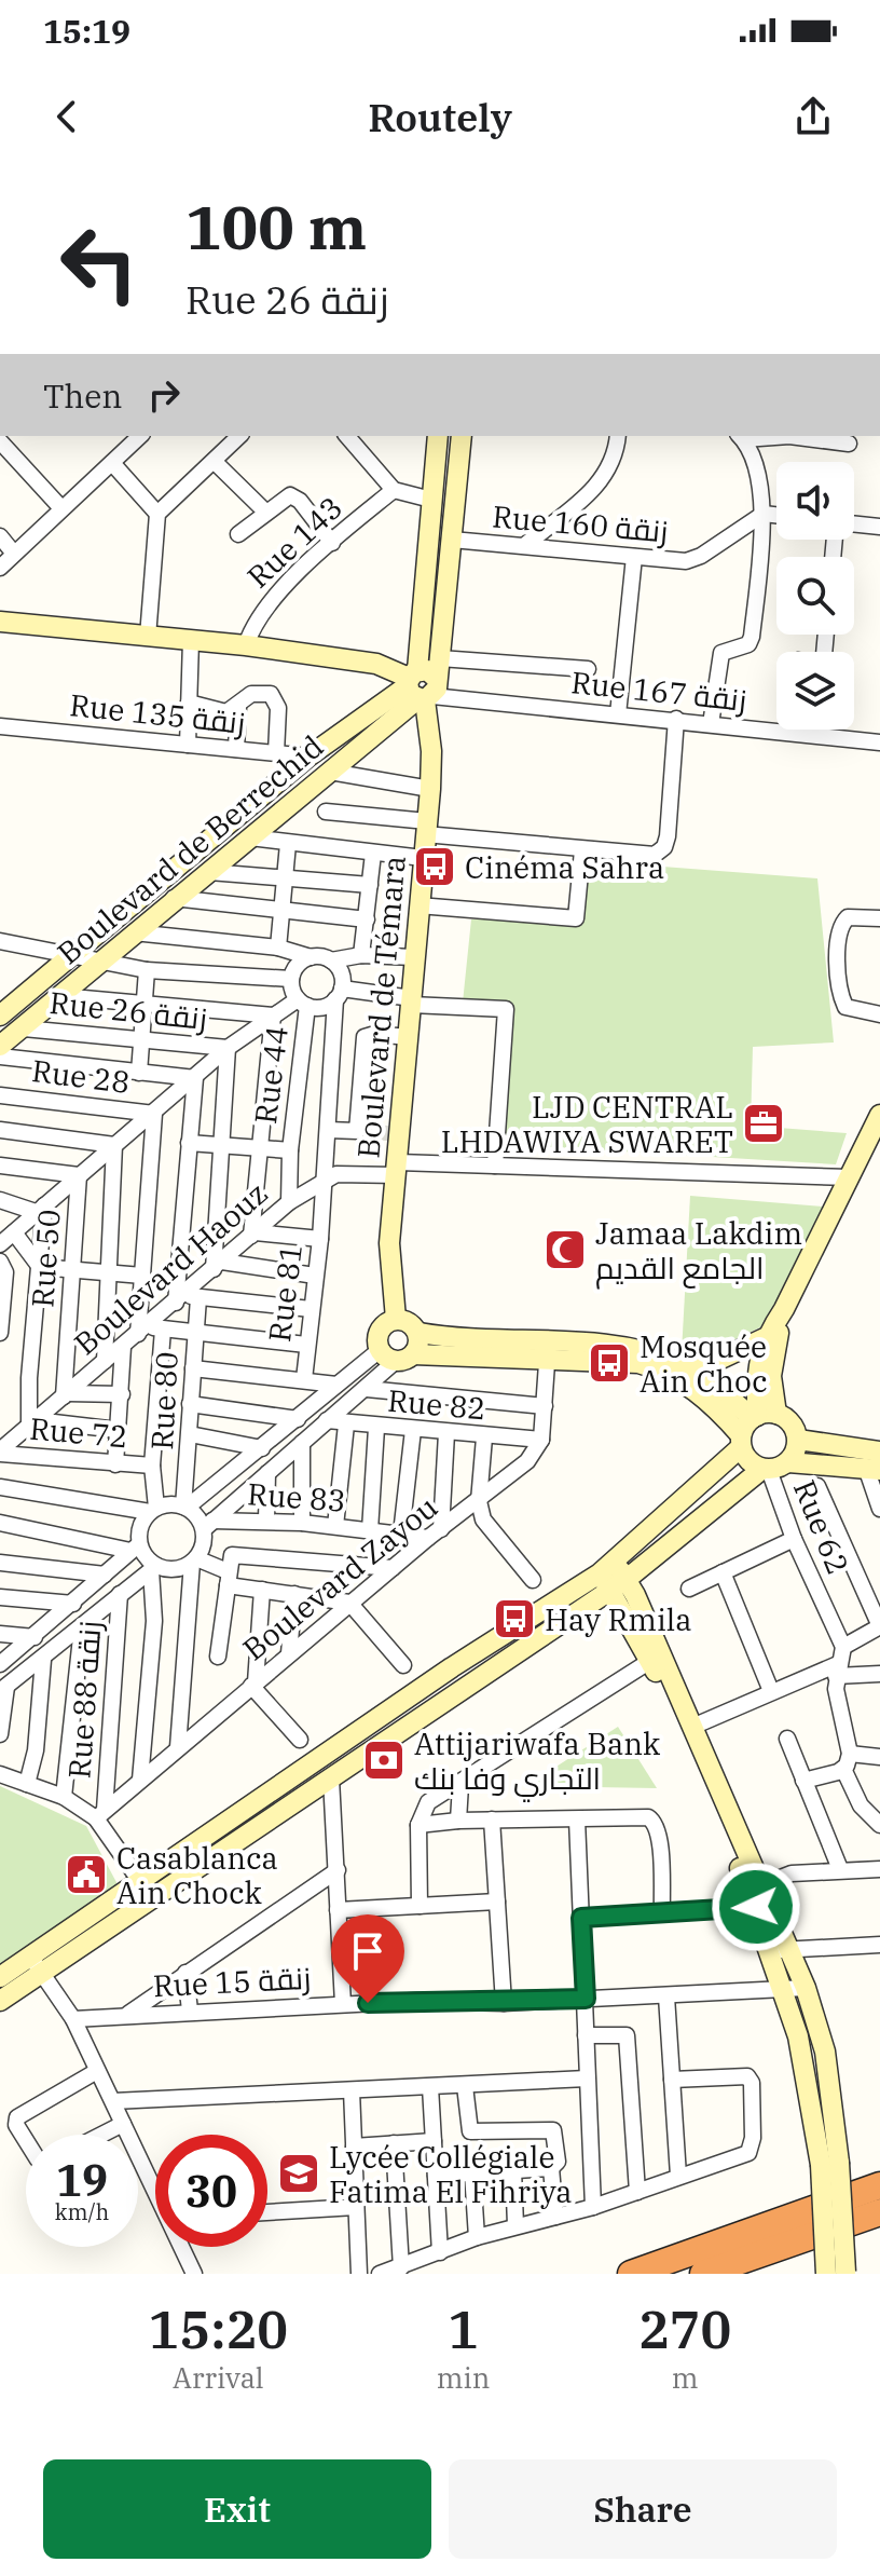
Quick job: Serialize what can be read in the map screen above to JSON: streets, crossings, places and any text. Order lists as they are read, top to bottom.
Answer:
{
  "streets": {
    "street": [
      "Rue 160 زنقة",
      "Rue 143",
      "Rue 167 زنقة",
      "Rue 135 زنقة",
      "Boulevard de Berrechid",
      "Boulevard de Témara",
      "Rue 26 زنقة",
      "Rue 44",
      "Rue 28",
      "Rue 50",
      "Boulevard Haouz",
      "Rue 81",
      "Rue 80",
      "Rue 82",
      "Rue 72",
      "Rue 83",
      "Rue 62",
      "Boulevard Zayou",
      "Rue 88 زنقة",
      "Rue 15 زنقة"
    ]
  },
  "crossings": [
    ["Rue 160 زنقة", "Boulevard de Témara"],
    ["Rue 167 زنقة", "Boulevard de Berrechid"],
    ["Rue 167 زنقة", "Boulevard de Témara"],
    ["Rue 135 زنقة", "Boulevard de Berrechid"],
    ["Boulevard de Berrechid", "Boulevard de Témara"],
    ["Boulevard de Berrechid", "Rue 26 زنقة"],
    ["Boulevard de Témara", "Boulevard Haouz"],
    ["Rue 44", "Boulevard Haouz"],
    ["Rue 44", "Rue 81"],
    ["Rue 50", "Boulevard Haouz"],
    ["Boulevard Haouz", "Rue 81"],
    ["Boulevard Haouz", "Rue 80"],
    ["Boulevard Haouz", "Rue 72"],
    ["Rue 80", "Rue 83"],
    ["Rue 82", "Boulevard Zayou"],
    ["Rue 83", "Boulevard Zayou"],
    ["Boulevard Zayou", "Rue 88 زنقة"]
  ],
  "places": {
    "bus stop": ["Cinéma Sahra", "Mosquée Ain Choc", "Hay Rmila"],
    "office": ["LJD CENTRAL LHDAWIYA SWARET"],
    "mosque": ["Jamaa Lakdim الجامع القديم"],
    "bank": ["Attijariwafa Bank التجاري وفا بنك"],
    "public building": ["Casablanca Ain Chock"],
    "school or university": ["Lycée Collégiale Fatima El Fihriya"]
  },
  "page": {
    "status": "15:19",
    "header": "Routely",
    "turn": ["100 m", "Rue 26 زنقة"],
    "then": "Then",
    "speed": "19 km/h",
    "limit": "30",
    "eta": [
      "15:20",
      "Arrival",
      "1",
      "min",
      "270",
      "m"
    ],
    "buttons": ["Exit", "Share"]
  }
}
